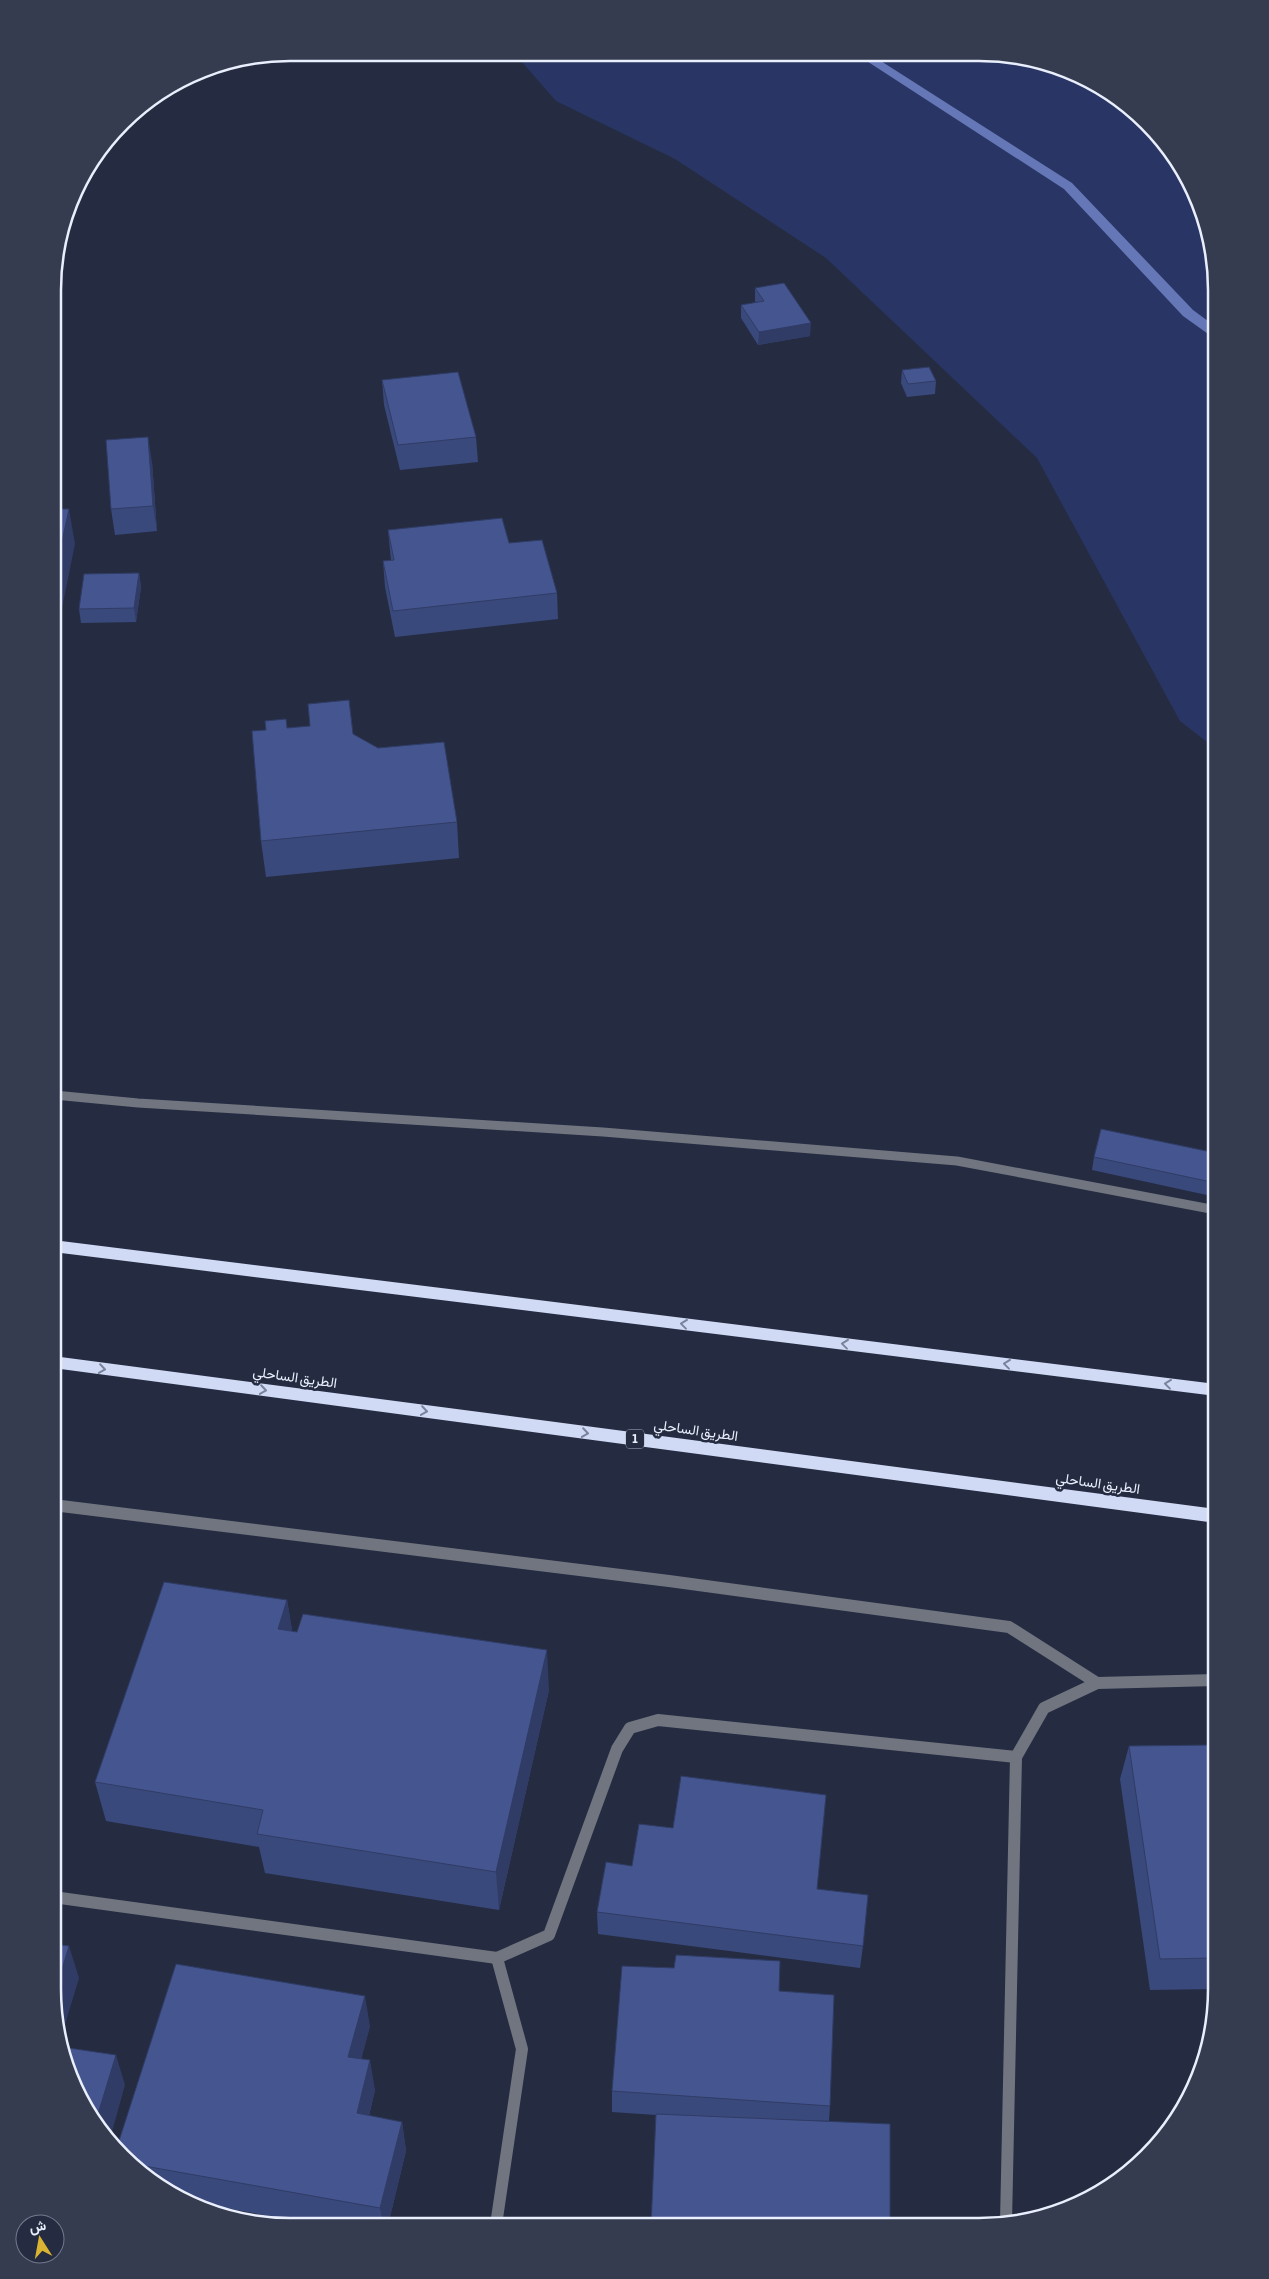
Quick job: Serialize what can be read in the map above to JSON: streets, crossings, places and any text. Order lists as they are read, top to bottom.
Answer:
{
  "streets": {
    "highway": ["الطريق الساحلي", "1"]
  },
  "north": "top"
}
